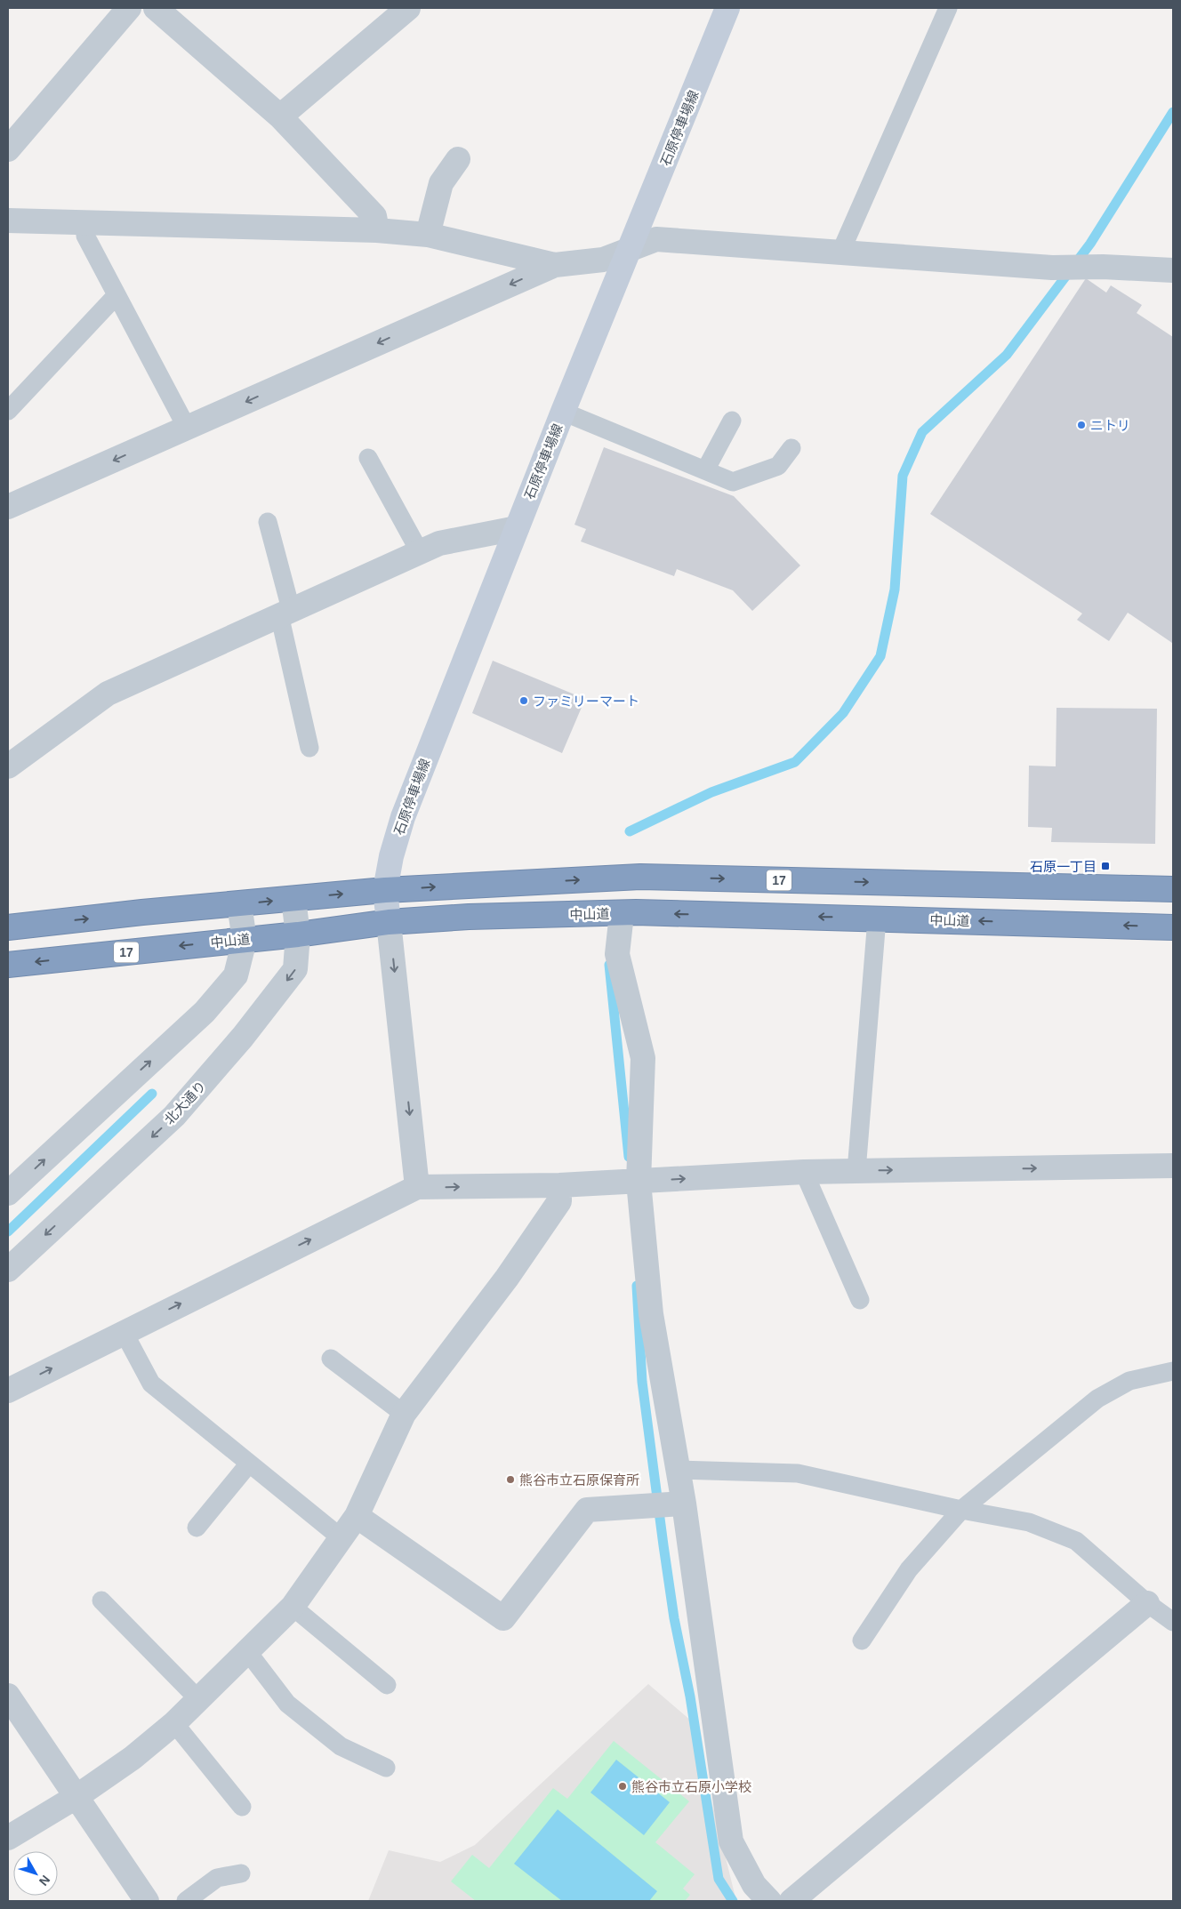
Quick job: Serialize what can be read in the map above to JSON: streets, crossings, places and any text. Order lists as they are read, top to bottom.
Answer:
{
  "streets": {
    "highway": ["17", "中山道"],
    "main road": ["石原停車場線"],
    "street": ["北大通り"]
  },
  "crossings": [
    ["石原停車場線", "17"],
    ["石原停車場線", "中山道"],
    ["17", "北大通り"],
    ["中山道", "北大通り"]
  ],
  "places": {
    "other": [
      "ニトリ",
      "ファミリーマート",
      "熊谷市立石原保育所",
      "熊谷市立石原小学校"
    ],
    "transit": ["石原一丁目"]
  },
  "north": "bottom right"
}
